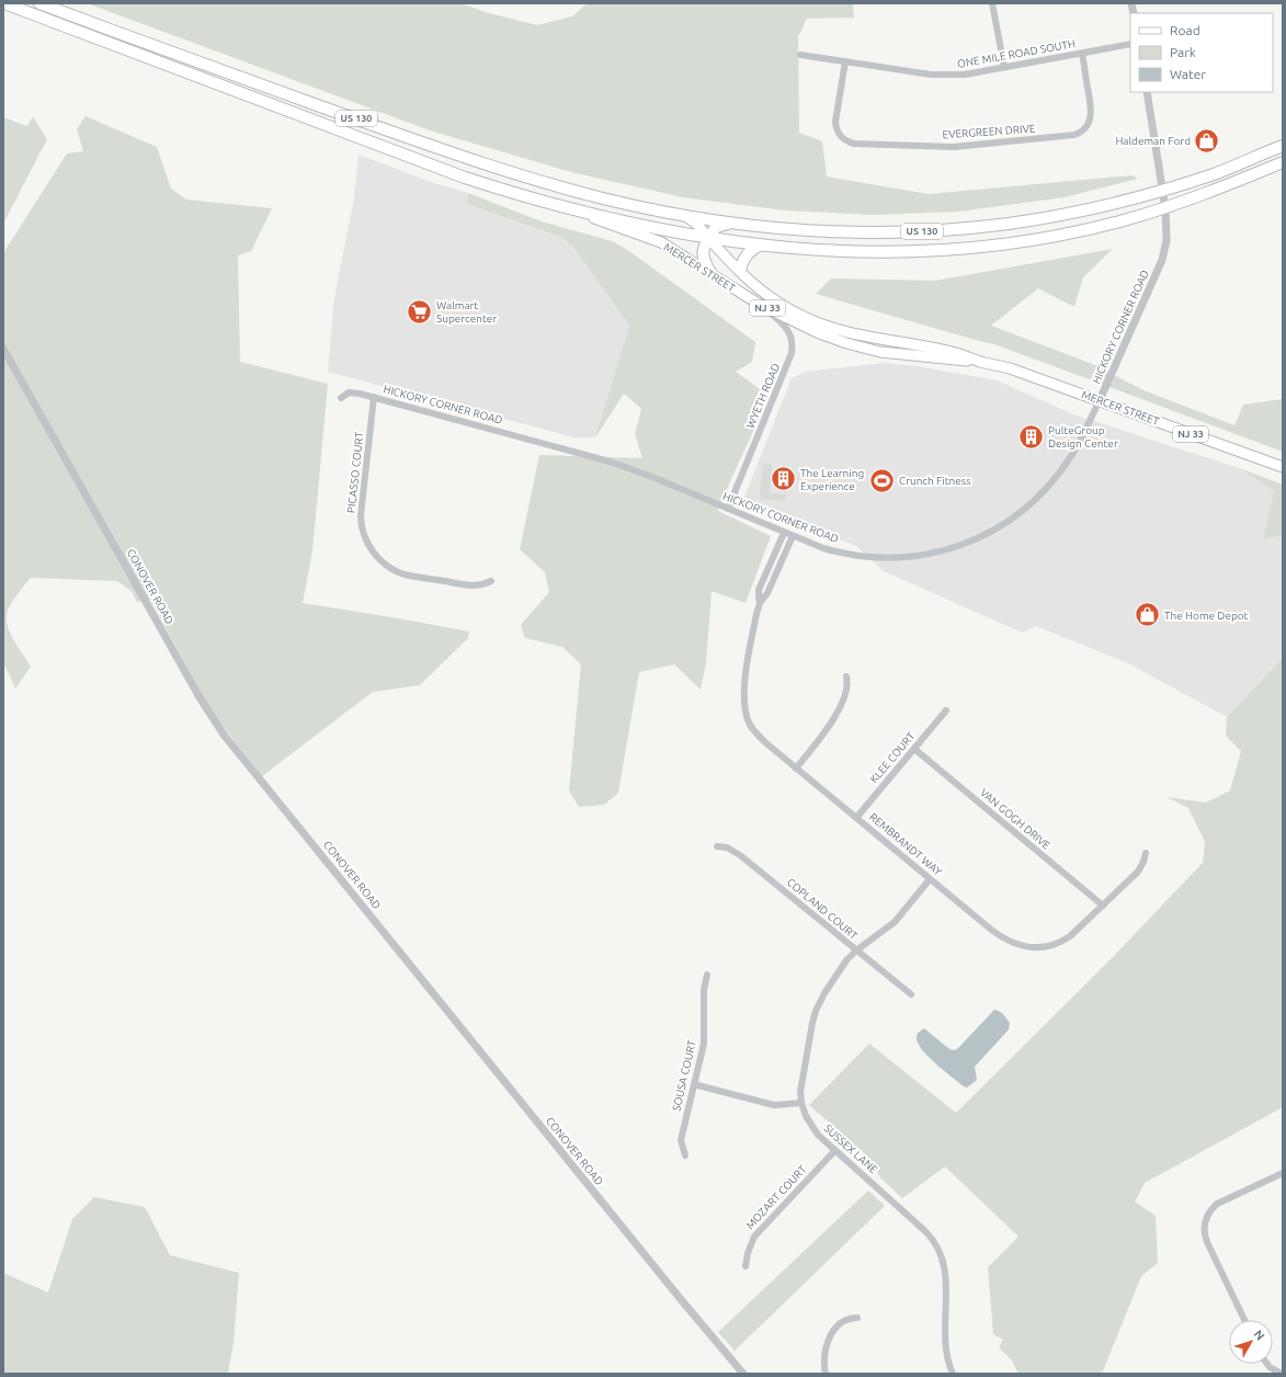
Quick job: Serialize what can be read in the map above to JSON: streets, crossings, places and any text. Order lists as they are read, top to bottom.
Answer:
{
  "streets": {
    "highway": ["US 130"],
    "main road": ["MERCER STREET", "NJ 33"],
    "street": [
      "ONE MILE ROAD SOUTH",
      "EVERGREEN DRIVE",
      "HICKORY CORNER ROAD",
      "WYETH ROAD",
      "PICASSO COURT",
      "CONOVER ROAD",
      "KLEE COURT",
      "VAN GOGH DRIVE",
      "REMBRANDT WAY",
      "COPLAND COURT",
      "SOUSA COURT",
      "SUSSEX LANE",
      "MOZART COURT"
    ]
  },
  "crossings": [
    ["ONE MILE ROAD SOUTH", "EVERGREEN DRIVE"],
    ["US 130", "MERCER STREET"],
    ["US 130", "HICKORY CORNER ROAD"],
    ["MERCER STREET", "HICKORY CORNER ROAD"],
    ["MERCER STREET", "WYETH ROAD"],
    ["HICKORY CORNER ROAD", "WYETH ROAD"],
    ["HICKORY CORNER ROAD", "PICASSO COURT"],
    ["HICKORY CORNER ROAD", "REMBRANDT WAY"],
    ["KLEE COURT", "VAN GOGH DRIVE"],
    ["KLEE COURT", "REMBRANDT WAY"],
    ["VAN GOGH DRIVE", "REMBRANDT WAY"],
    ["REMBRANDT WAY", "SUSSEX LANE"],
    ["COPLAND COURT", "SUSSEX LANE"],
    ["SUSSEX LANE", "MOZART COURT"]
  ],
  "places": {
    "shop": ["Haldeman Ford", "The Home Depot"],
    "supermarket": ["Walmart Supercenter"],
    "building": ["PulteGroup Design Center", "The Learning Experience"],
    "sports": ["Crunch Fitness"]
  },
  "legend": ["Road", "Park", "Water"],
  "north": "top right"
}
